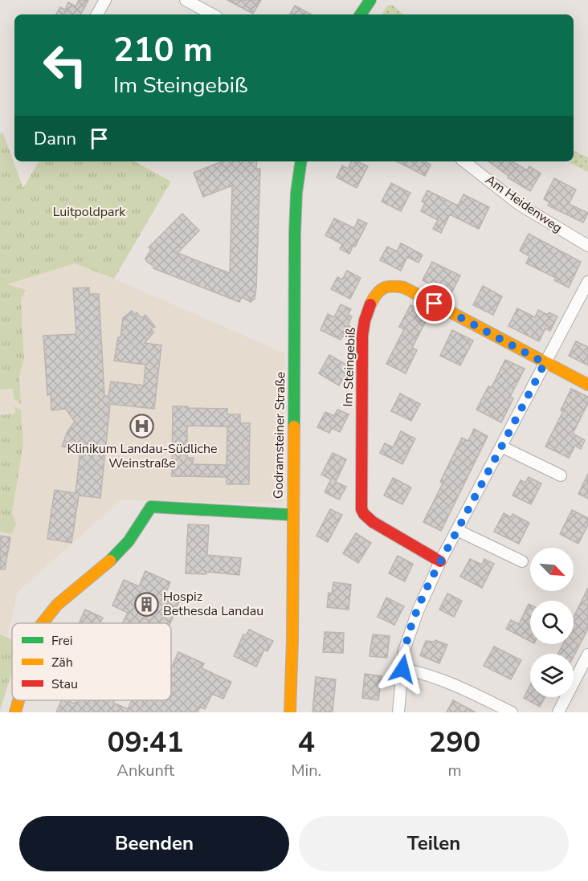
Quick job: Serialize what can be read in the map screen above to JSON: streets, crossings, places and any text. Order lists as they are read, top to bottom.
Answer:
{
  "streets": {
    "street": ["Am Heidenweg", "Im Steingebiß", "Godramsteiner Straße"]
  },
  "parks": ["Luitpoldpark"],
  "places": {
    "hospital": ["Klinikum Landau-Südliche Weinstraße"],
    "building": ["Hospiz Bethesda Landau"]
  },
  "legend": ["Frei", "Zäh", "Stau"],
  "north": "bottom right",
  "page": {
    "turn": ["210 m", "Im Steingebiß"],
    "then": "Dann",
    "eta": [
      "09:41",
      "Ankunft",
      "4",
      "Min.",
      "290",
      "m"
    ],
    "buttons": ["Beenden", "Teilen"]
  }
}
